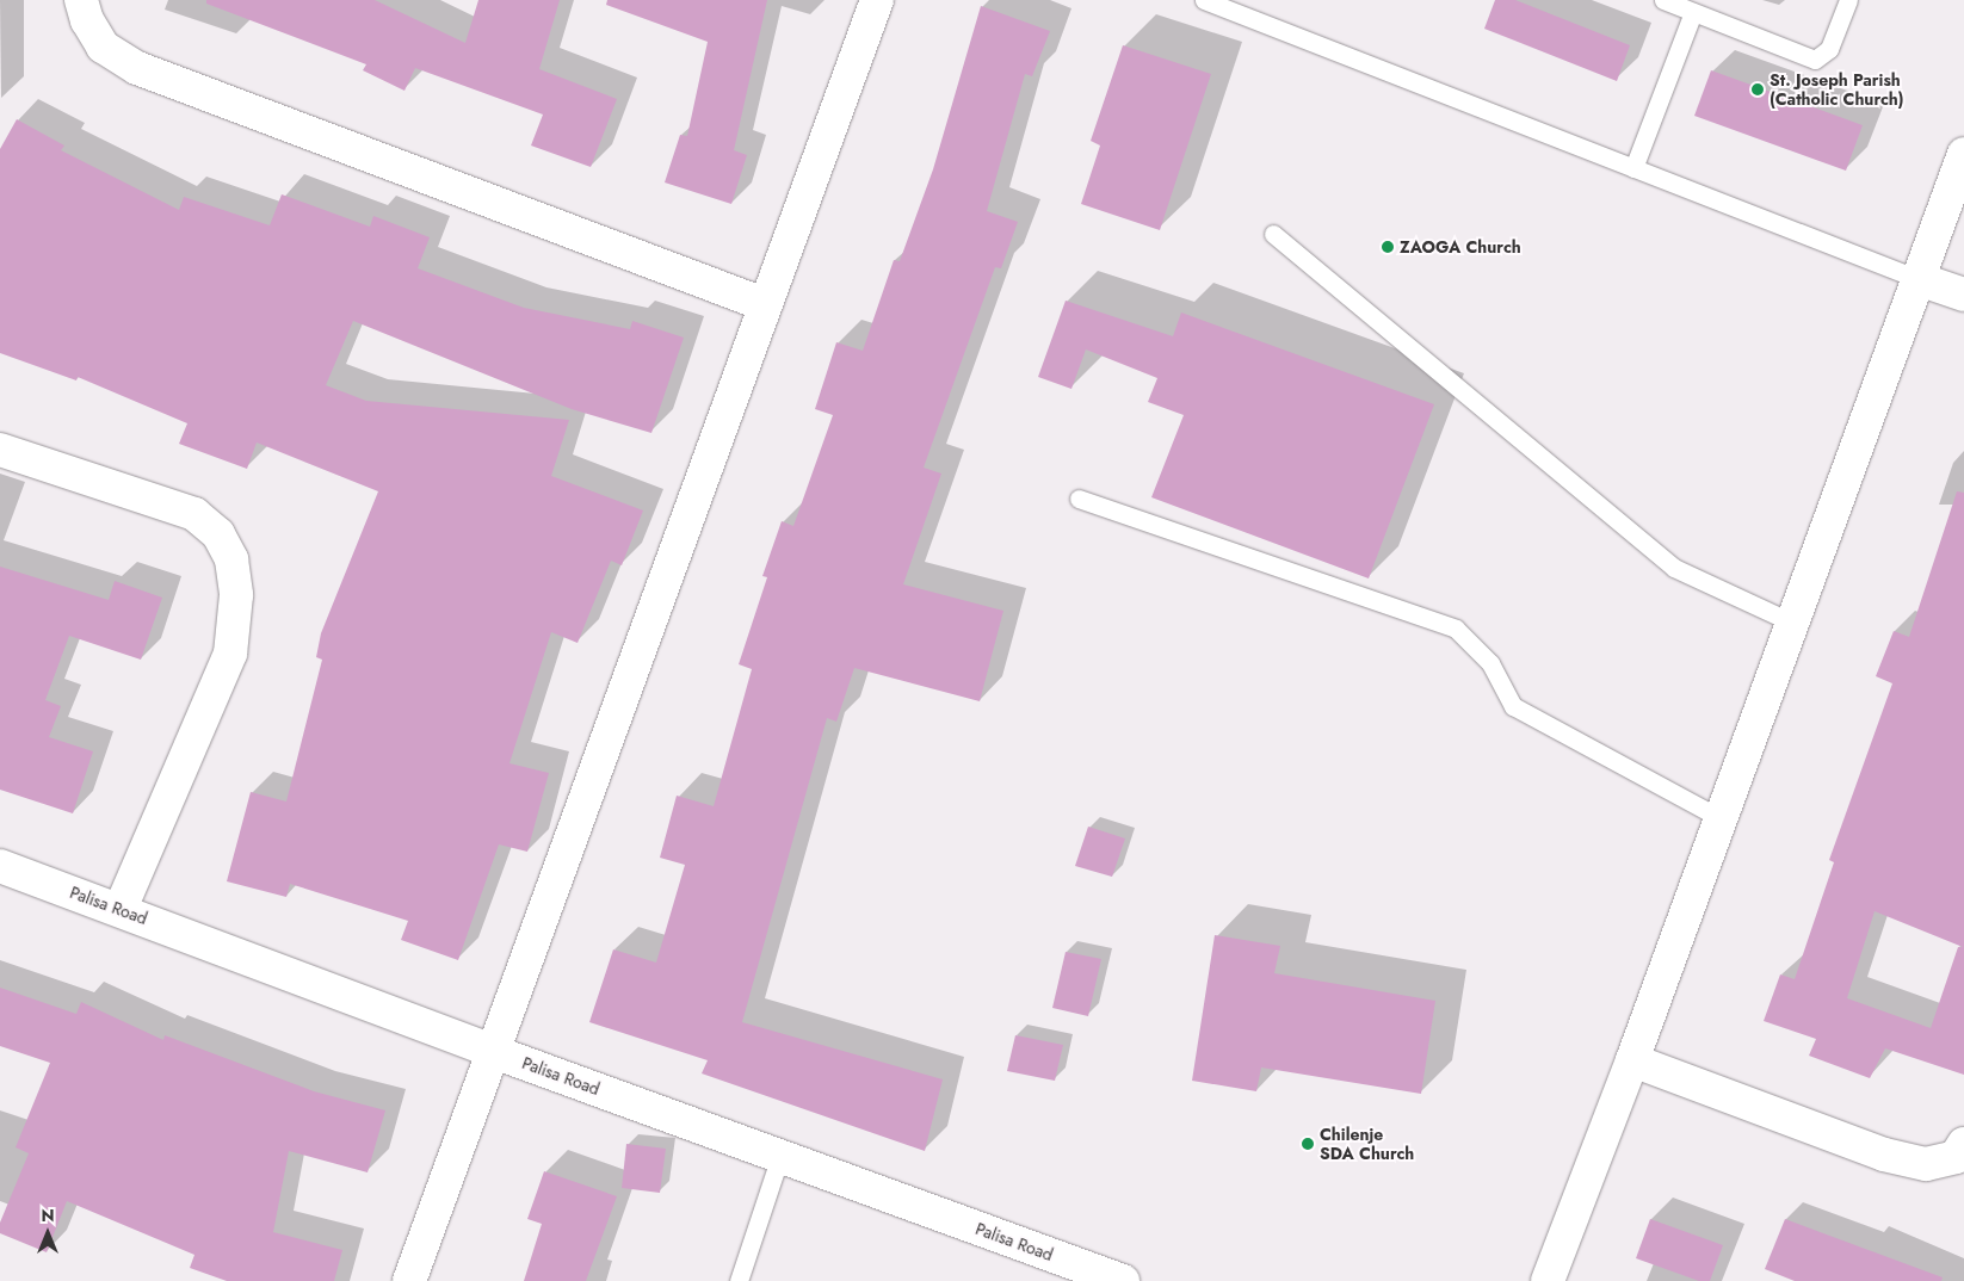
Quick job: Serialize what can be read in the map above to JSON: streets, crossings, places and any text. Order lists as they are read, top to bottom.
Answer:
{
  "streets": {
    "street": ["Palisa Road"]
  },
  "places": ["St. Joseph Parish (Catholic Church)", "ZAOGA Church", "Chilenje SDA Church"],
  "north": "top"
}
